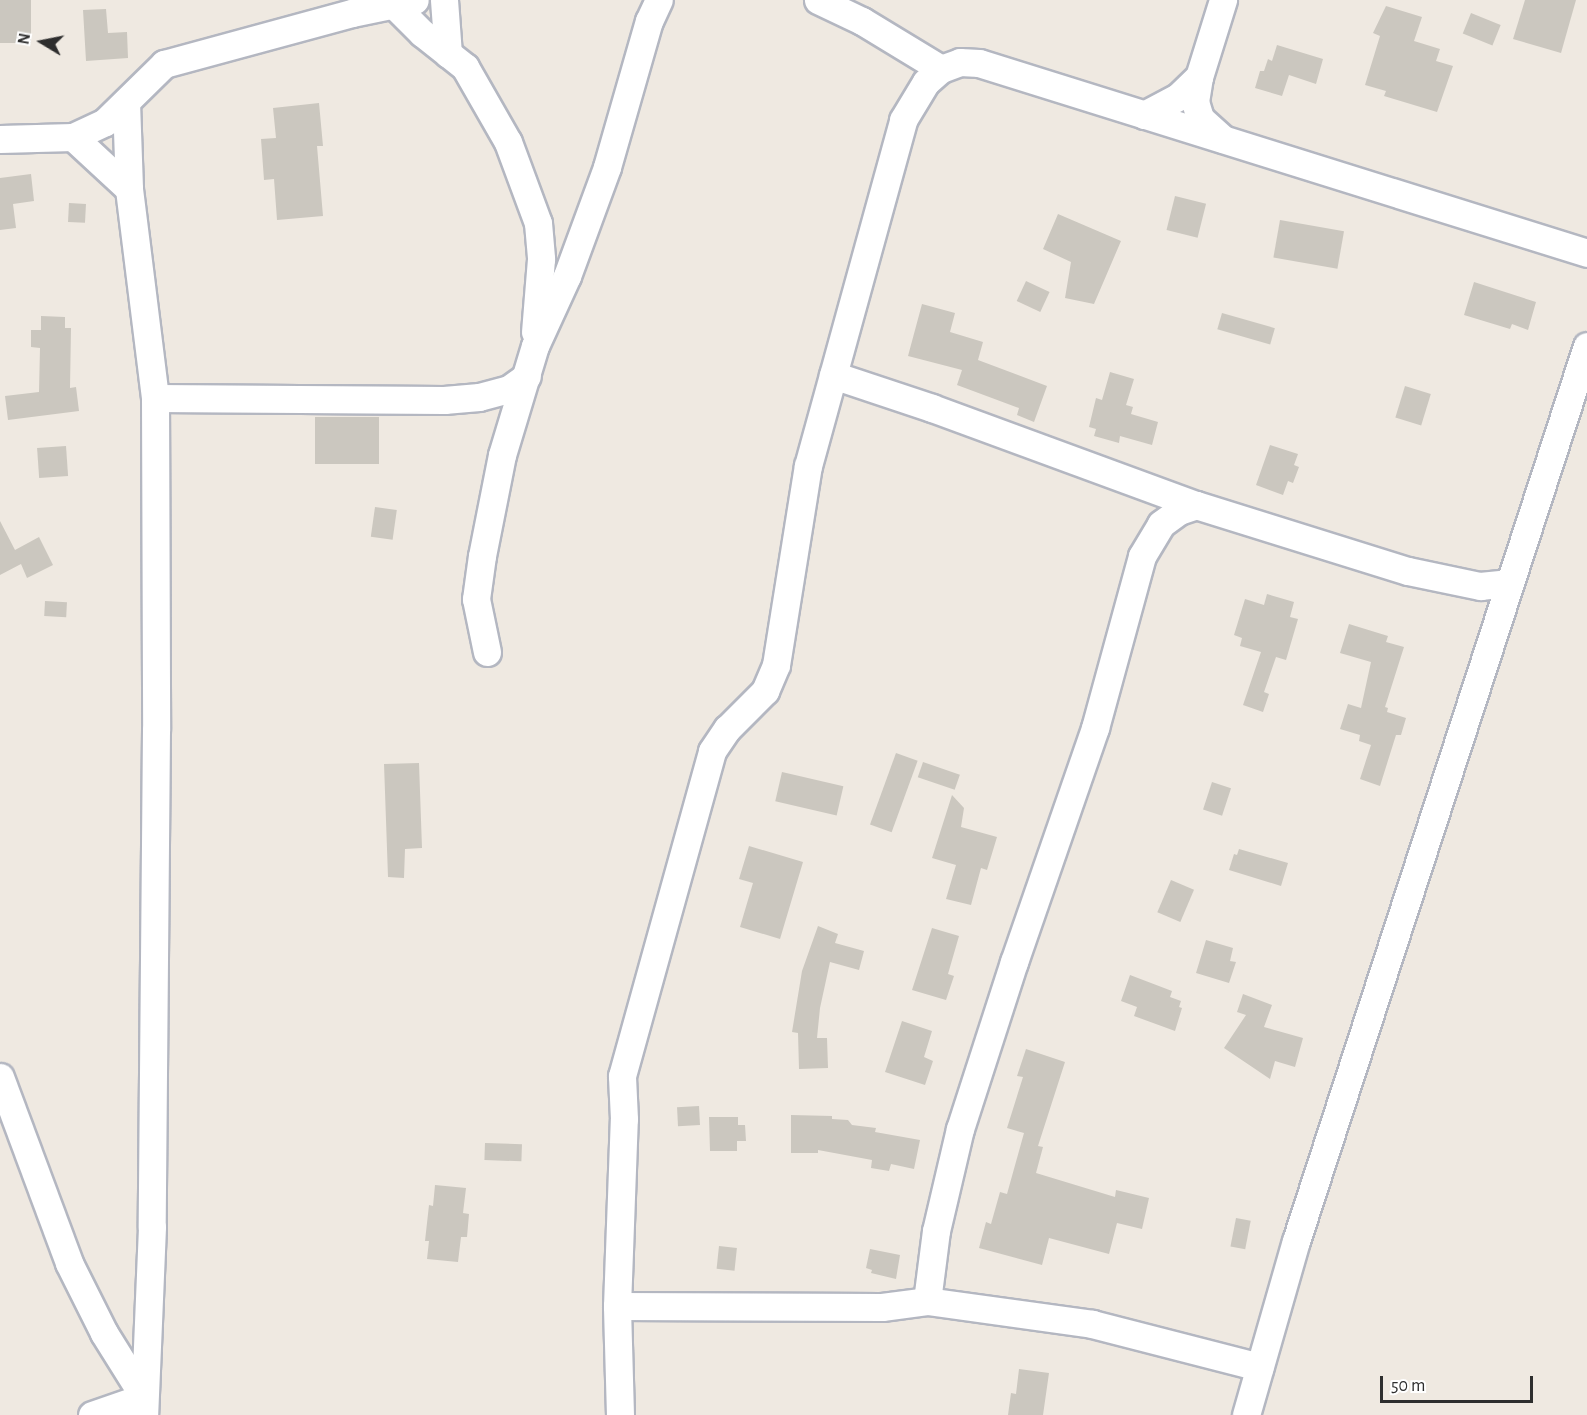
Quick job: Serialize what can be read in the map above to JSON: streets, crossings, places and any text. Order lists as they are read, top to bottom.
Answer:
{
  "scale_bar": "50 m",
  "north": "left"
}
